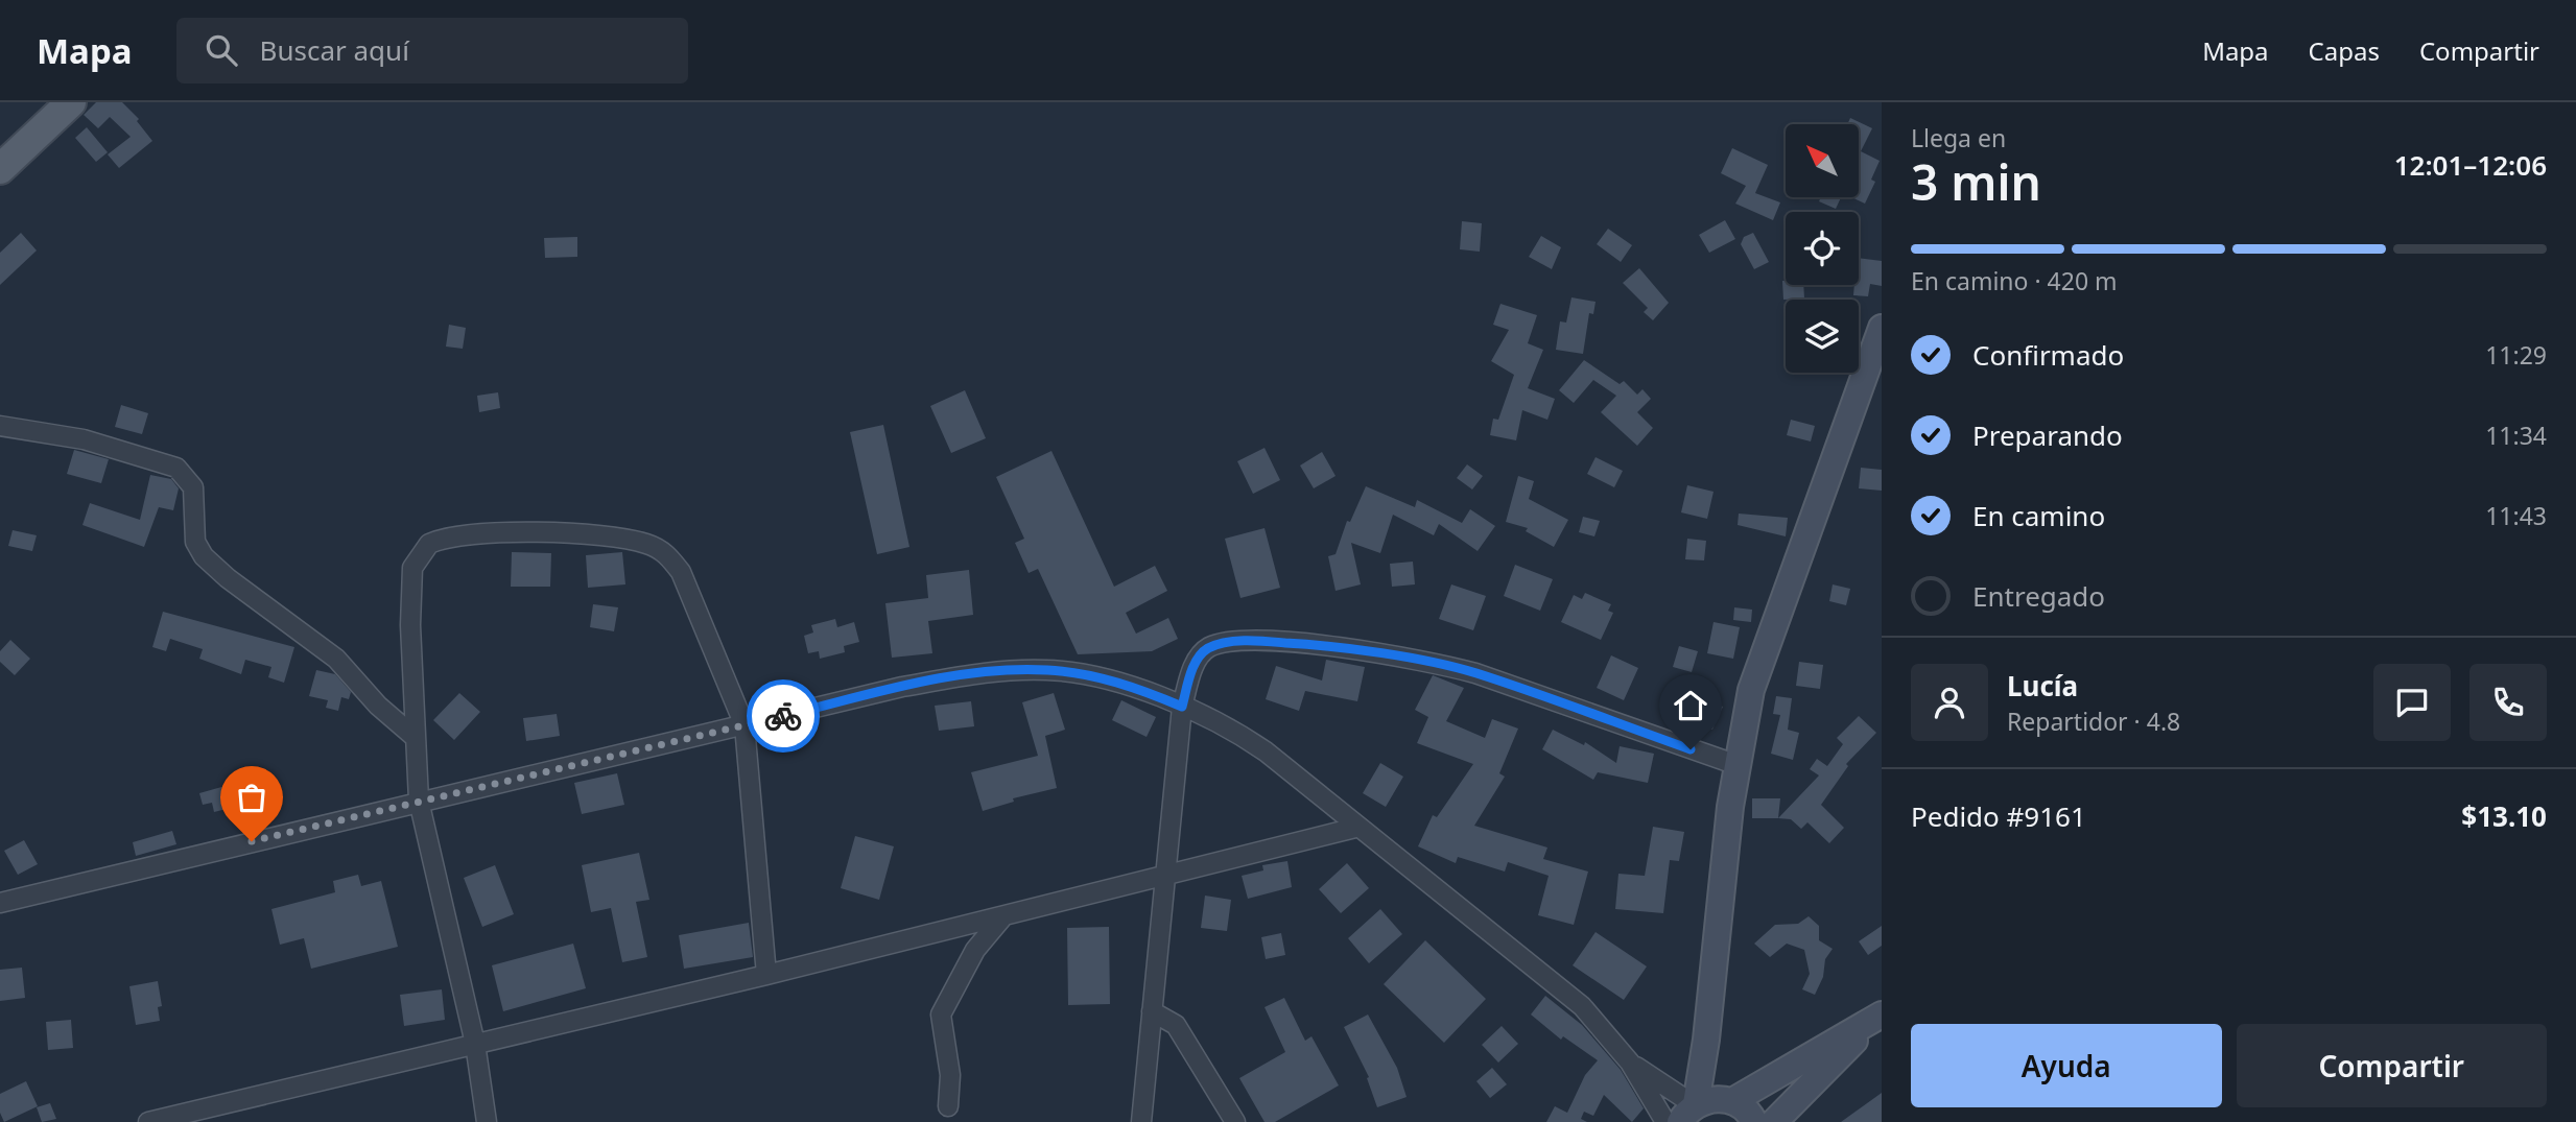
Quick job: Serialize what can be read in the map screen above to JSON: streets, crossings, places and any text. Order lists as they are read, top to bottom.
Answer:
{
  "north": "top left",
  "page": {
    "header": "Mapa",
    "search": "Buscar aquí",
    "nav": ["Mapa", "Capas", "Compartir"],
    "heading": ["3 min", "Llega en", "12:01–12:06"],
    "panel": [
      "Lucía",
      "Repartidor · 4.8",
      "Pedido #9161",
      "$13.10"
    ],
    "bar": "En camino · 420 m",
    "list": [
      ["Confirmado", "11:29"],
      ["Preparando", "11:34"],
      ["En camino", "11:43"],
      "Entregado"
    ],
    "buttons": ["Ayuda", "Compartir"]
  }
}
